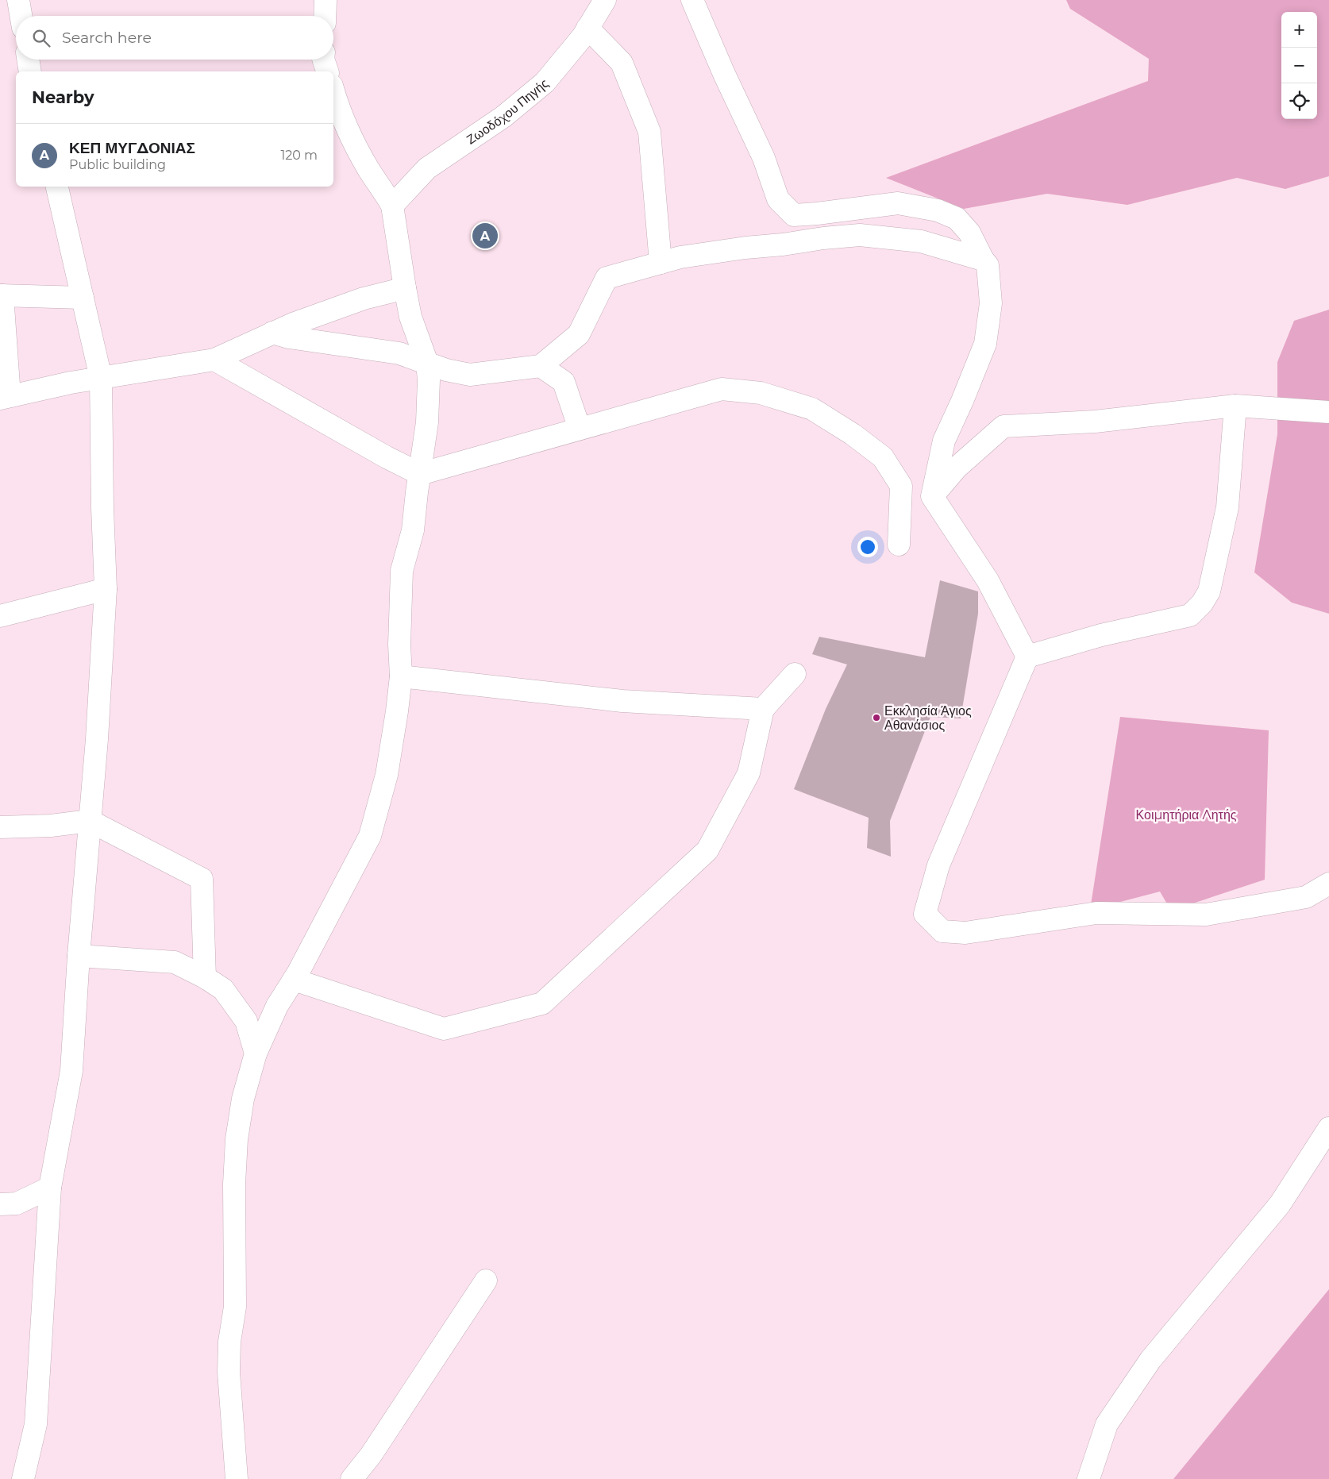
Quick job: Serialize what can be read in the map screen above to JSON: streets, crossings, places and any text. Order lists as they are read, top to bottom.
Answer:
{
  "streets": {
    "street": ["Ζωοδόχου Πηγής"]
  },
  "parks": ["Κοιμητήρια Λητής"],
  "places": ["Εκκλησία Άγιος Αθανάσιος"],
  "page": {
    "map_buttons": ["+", "−"],
    "search": "Search here",
    "heading": "Nearby",
    "list": [
      {
        "mark": "A",
        "name": "ΚΕΠ ΜΥΓΔΟΝΙΑΣ",
        "note": "Public building",
        "value": "120 m"
      }
    ],
    "pins": "A"
  }
}
